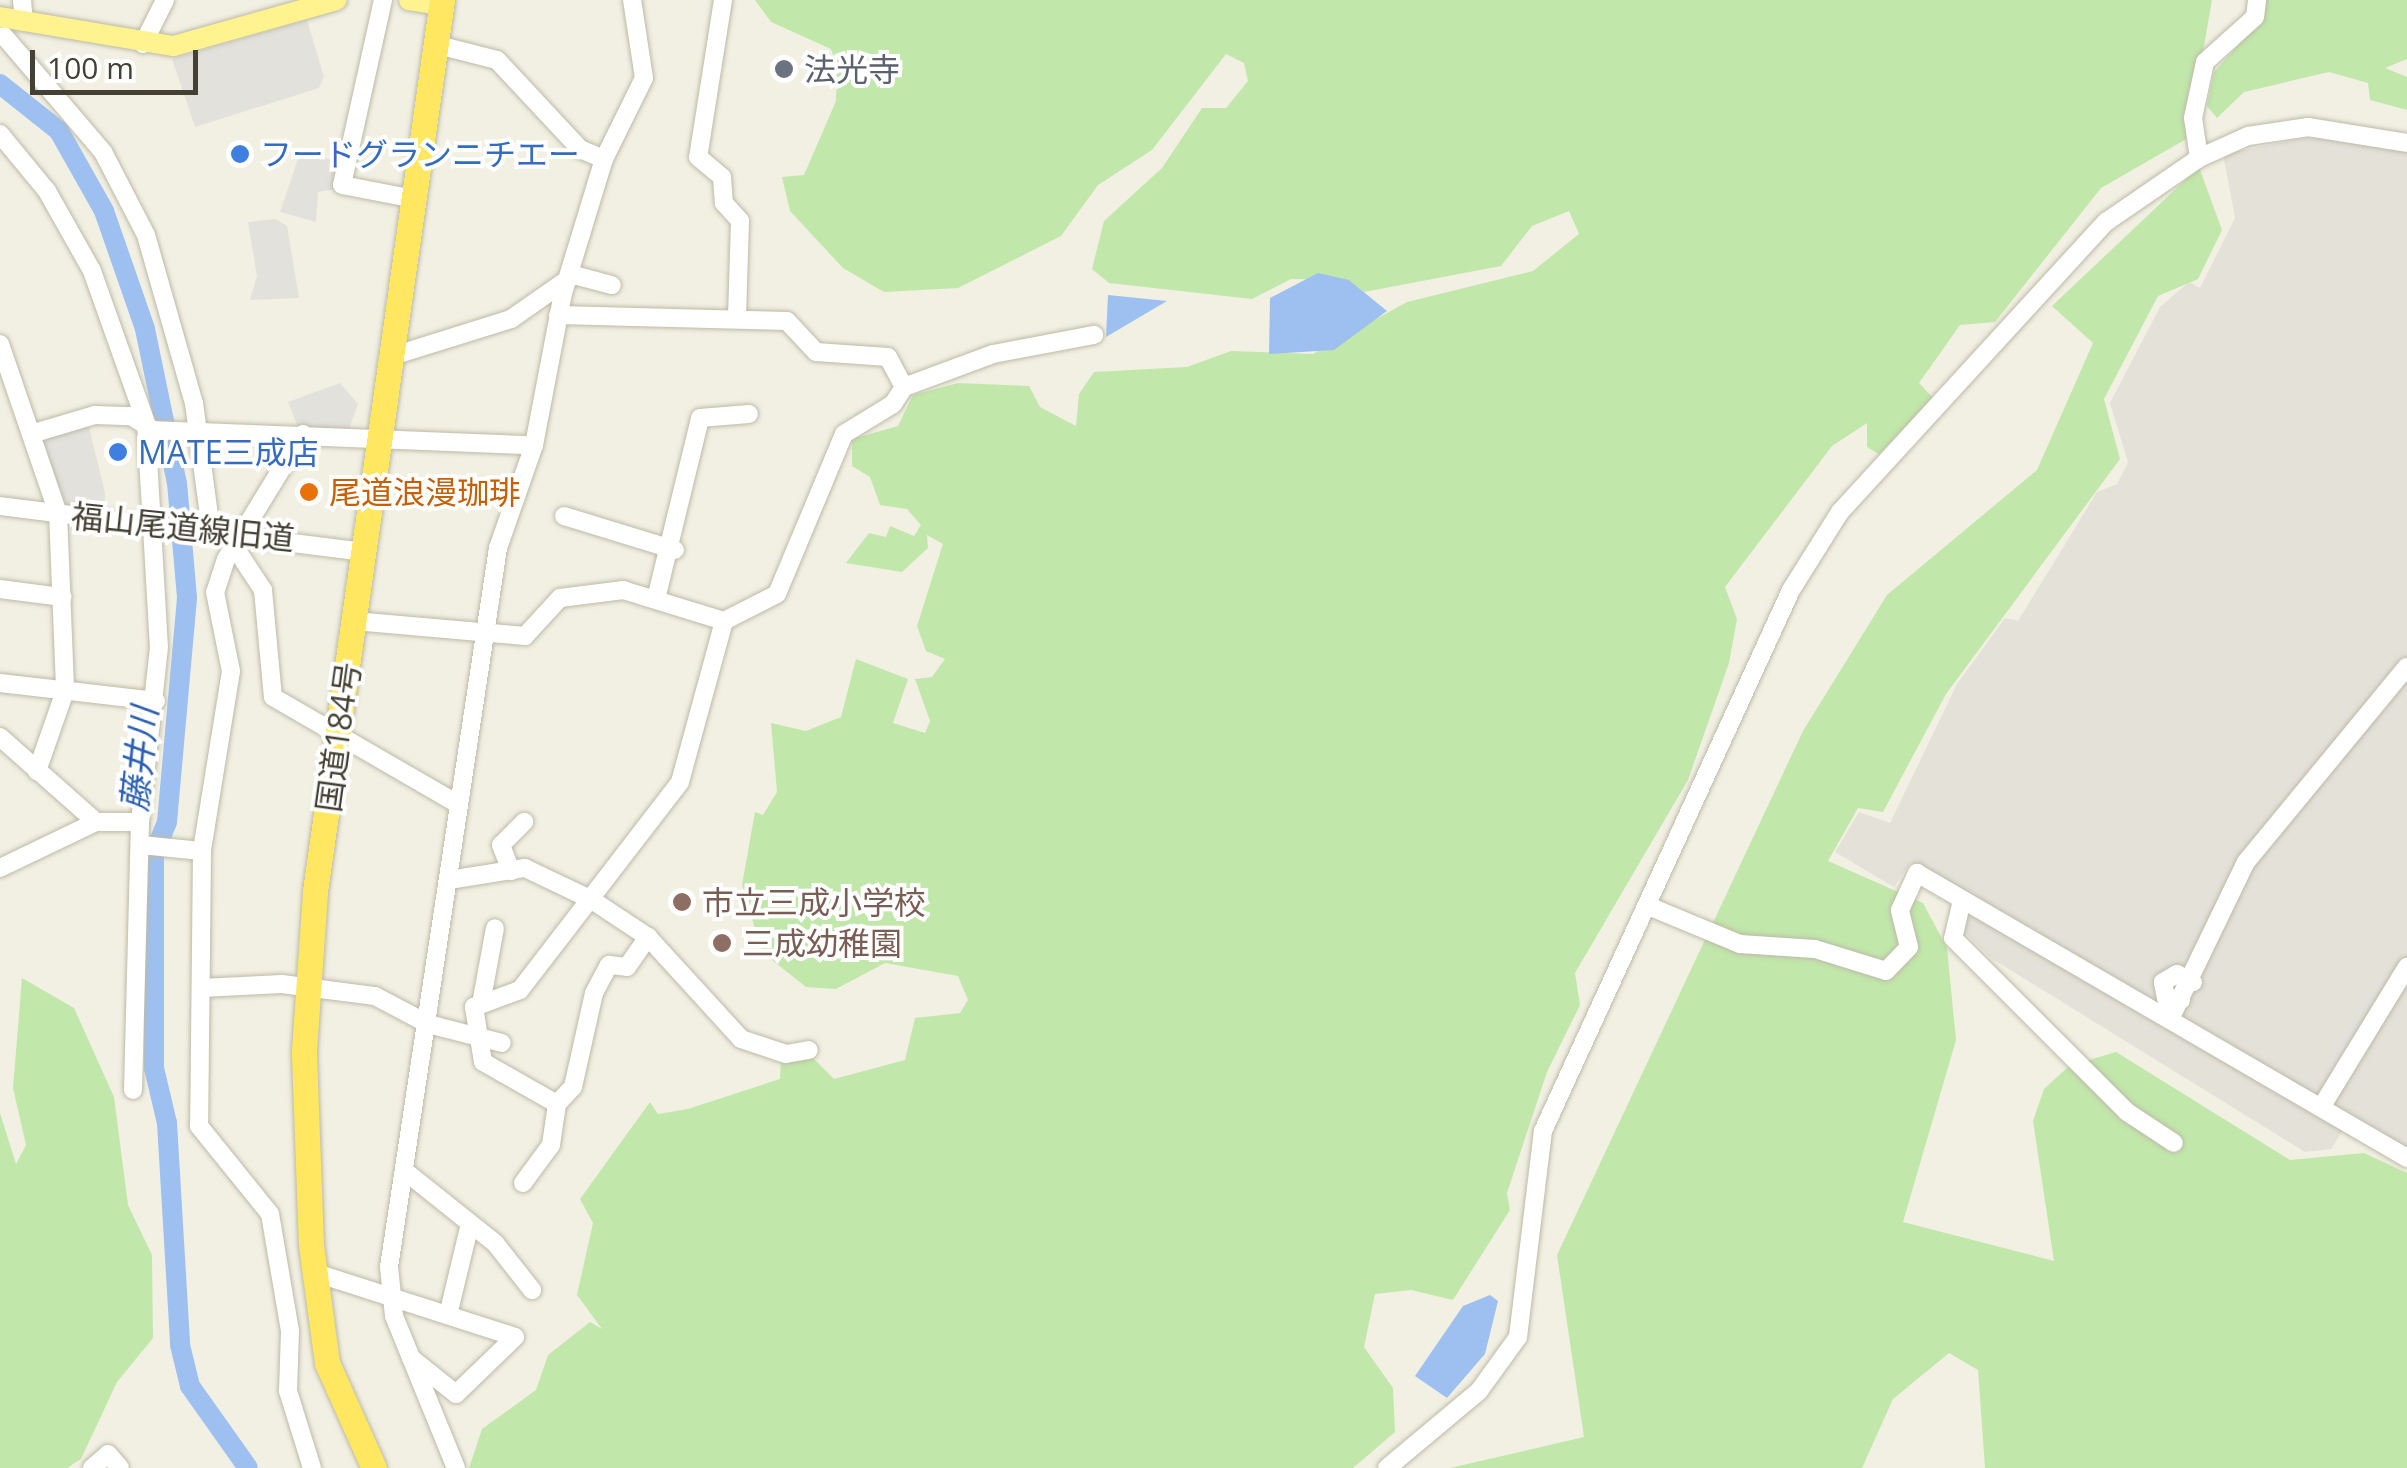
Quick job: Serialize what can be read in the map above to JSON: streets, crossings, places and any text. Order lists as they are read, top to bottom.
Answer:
{
  "streets": {
    "highway": ["国道184号"],
    "street": ["福山尾道線旧道"]
  },
  "crossings": [
    ["福山尾道線旧道", "国道184号"]
  ],
  "water": ["藤井川"],
  "places": [
    "法光寺",
    "フードグランニチエー",
    "MATE三成店",
    "尾道浪漫珈琲",
    "市立三成小学校",
    "三成幼稚園"
  ],
  "scale_bar": "100 m"
}
